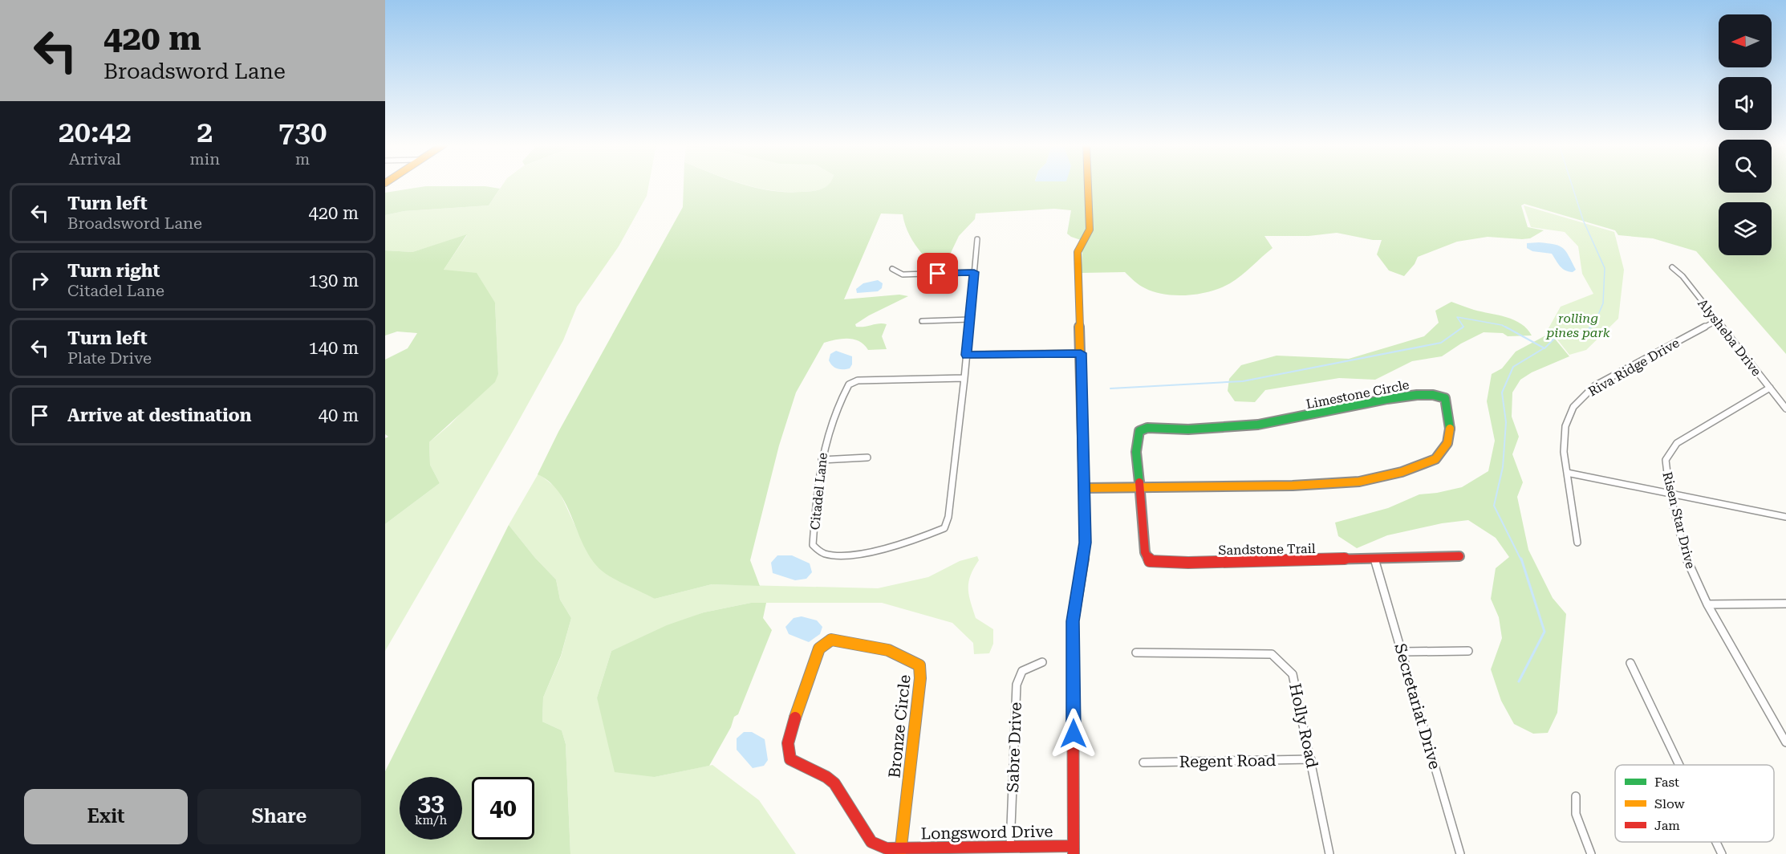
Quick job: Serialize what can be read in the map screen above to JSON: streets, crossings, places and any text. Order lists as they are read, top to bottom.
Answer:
{
  "streets": {
    "street": [
      "Alysheba Drive",
      "Riva Ridge Drive",
      "Limestone Circle",
      "Citadel Lane",
      "Risen Star Drive",
      "Sandstone Trail",
      "Secretariat Drive",
      "Holly Road",
      "Bronze Circle",
      "Sabre Drive",
      "Regent Road",
      "Longsword Drive"
    ]
  },
  "crossings": [
    ["Alysheba Drive", "Riva Ridge Drive"],
    ["Alysheba Drive", "Risen Star Drive"],
    ["Limestone Circle", "Sandstone Trail"],
    ["Sandstone Trail", "Secretariat Drive"],
    ["Holly Road", "Regent Road"],
    ["Bronze Circle", "Longsword Drive"],
    ["Sabre Drive", "Longsword Drive"]
  ],
  "parks": ["rolling pines park"],
  "legend": ["Fast", "Slow", "Jam"],
  "north": "left",
  "page": {
    "turn": ["420 m", "Broadsword Lane"],
    "eta": [
      "20:42",
      "Arrival",
      "2",
      "min",
      "730",
      "m"
    ],
    "list": [
      {
        "name": "Turn left",
        "note": "Broadsword Lane",
        "value": "420 m"
      },
      {
        "name": "Turn right",
        "note": "Citadel Lane",
        "value": "130 m"
      },
      {
        "name": "Turn left",
        "note": "Plate Drive",
        "value": "140 m"
      },
      {
        "name": "Arrive at destination",
        "value": "40 m"
      }
    ],
    "speed": "33 km/h",
    "limit": "40",
    "buttons": ["Exit", "Share"]
  }
}
